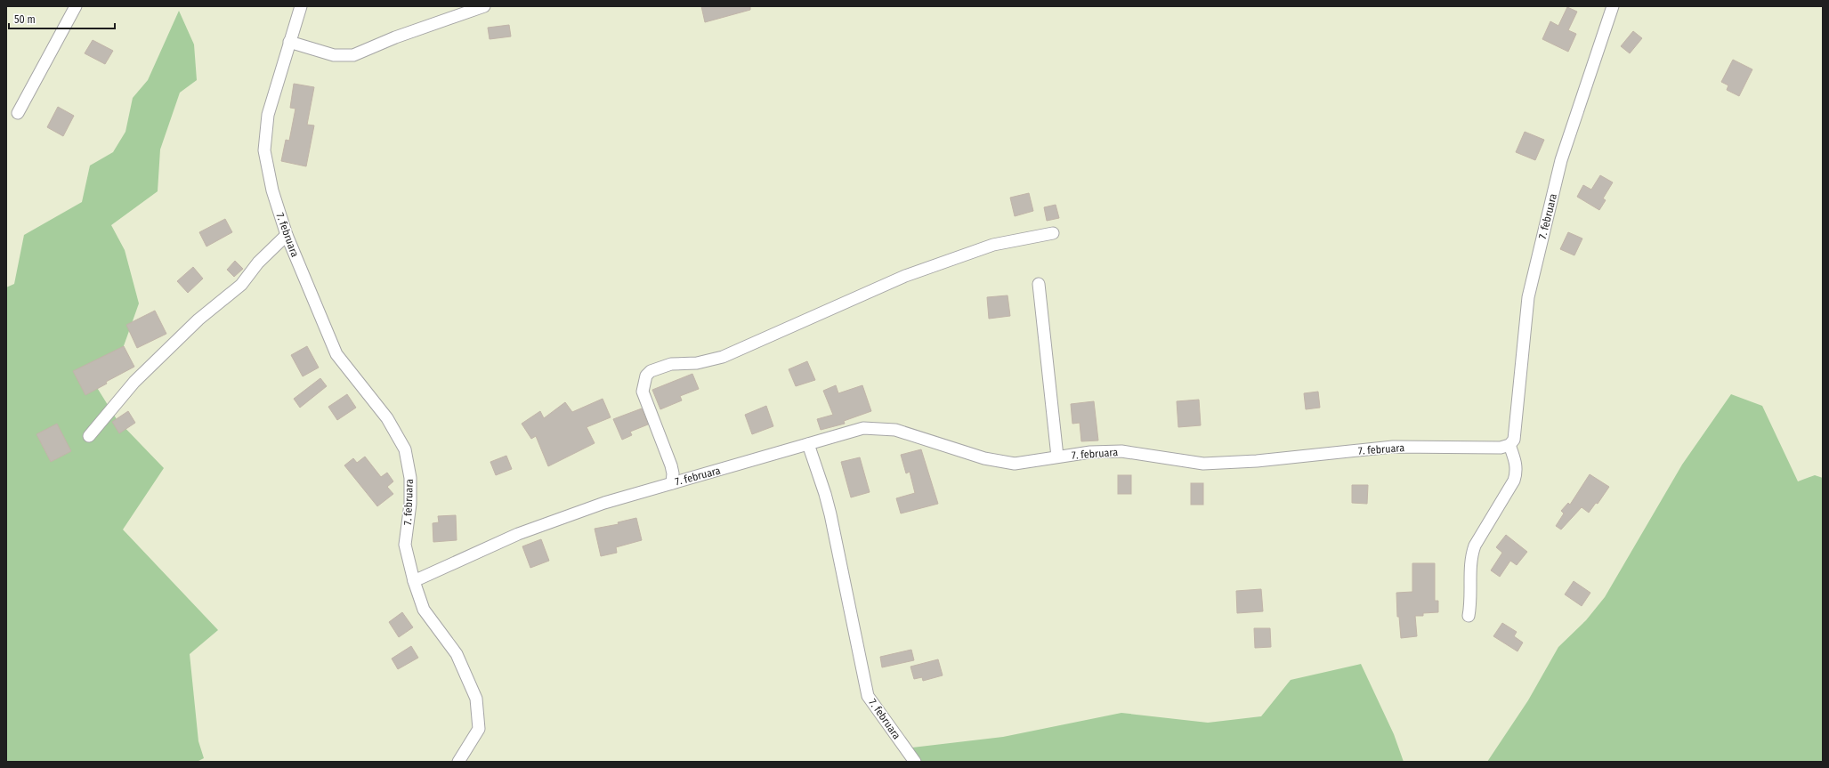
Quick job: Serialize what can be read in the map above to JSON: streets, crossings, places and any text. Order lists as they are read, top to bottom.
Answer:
{
  "streets": {
    "street": ["7. februara"]
  },
  "scale_bar": "50 m"
}
